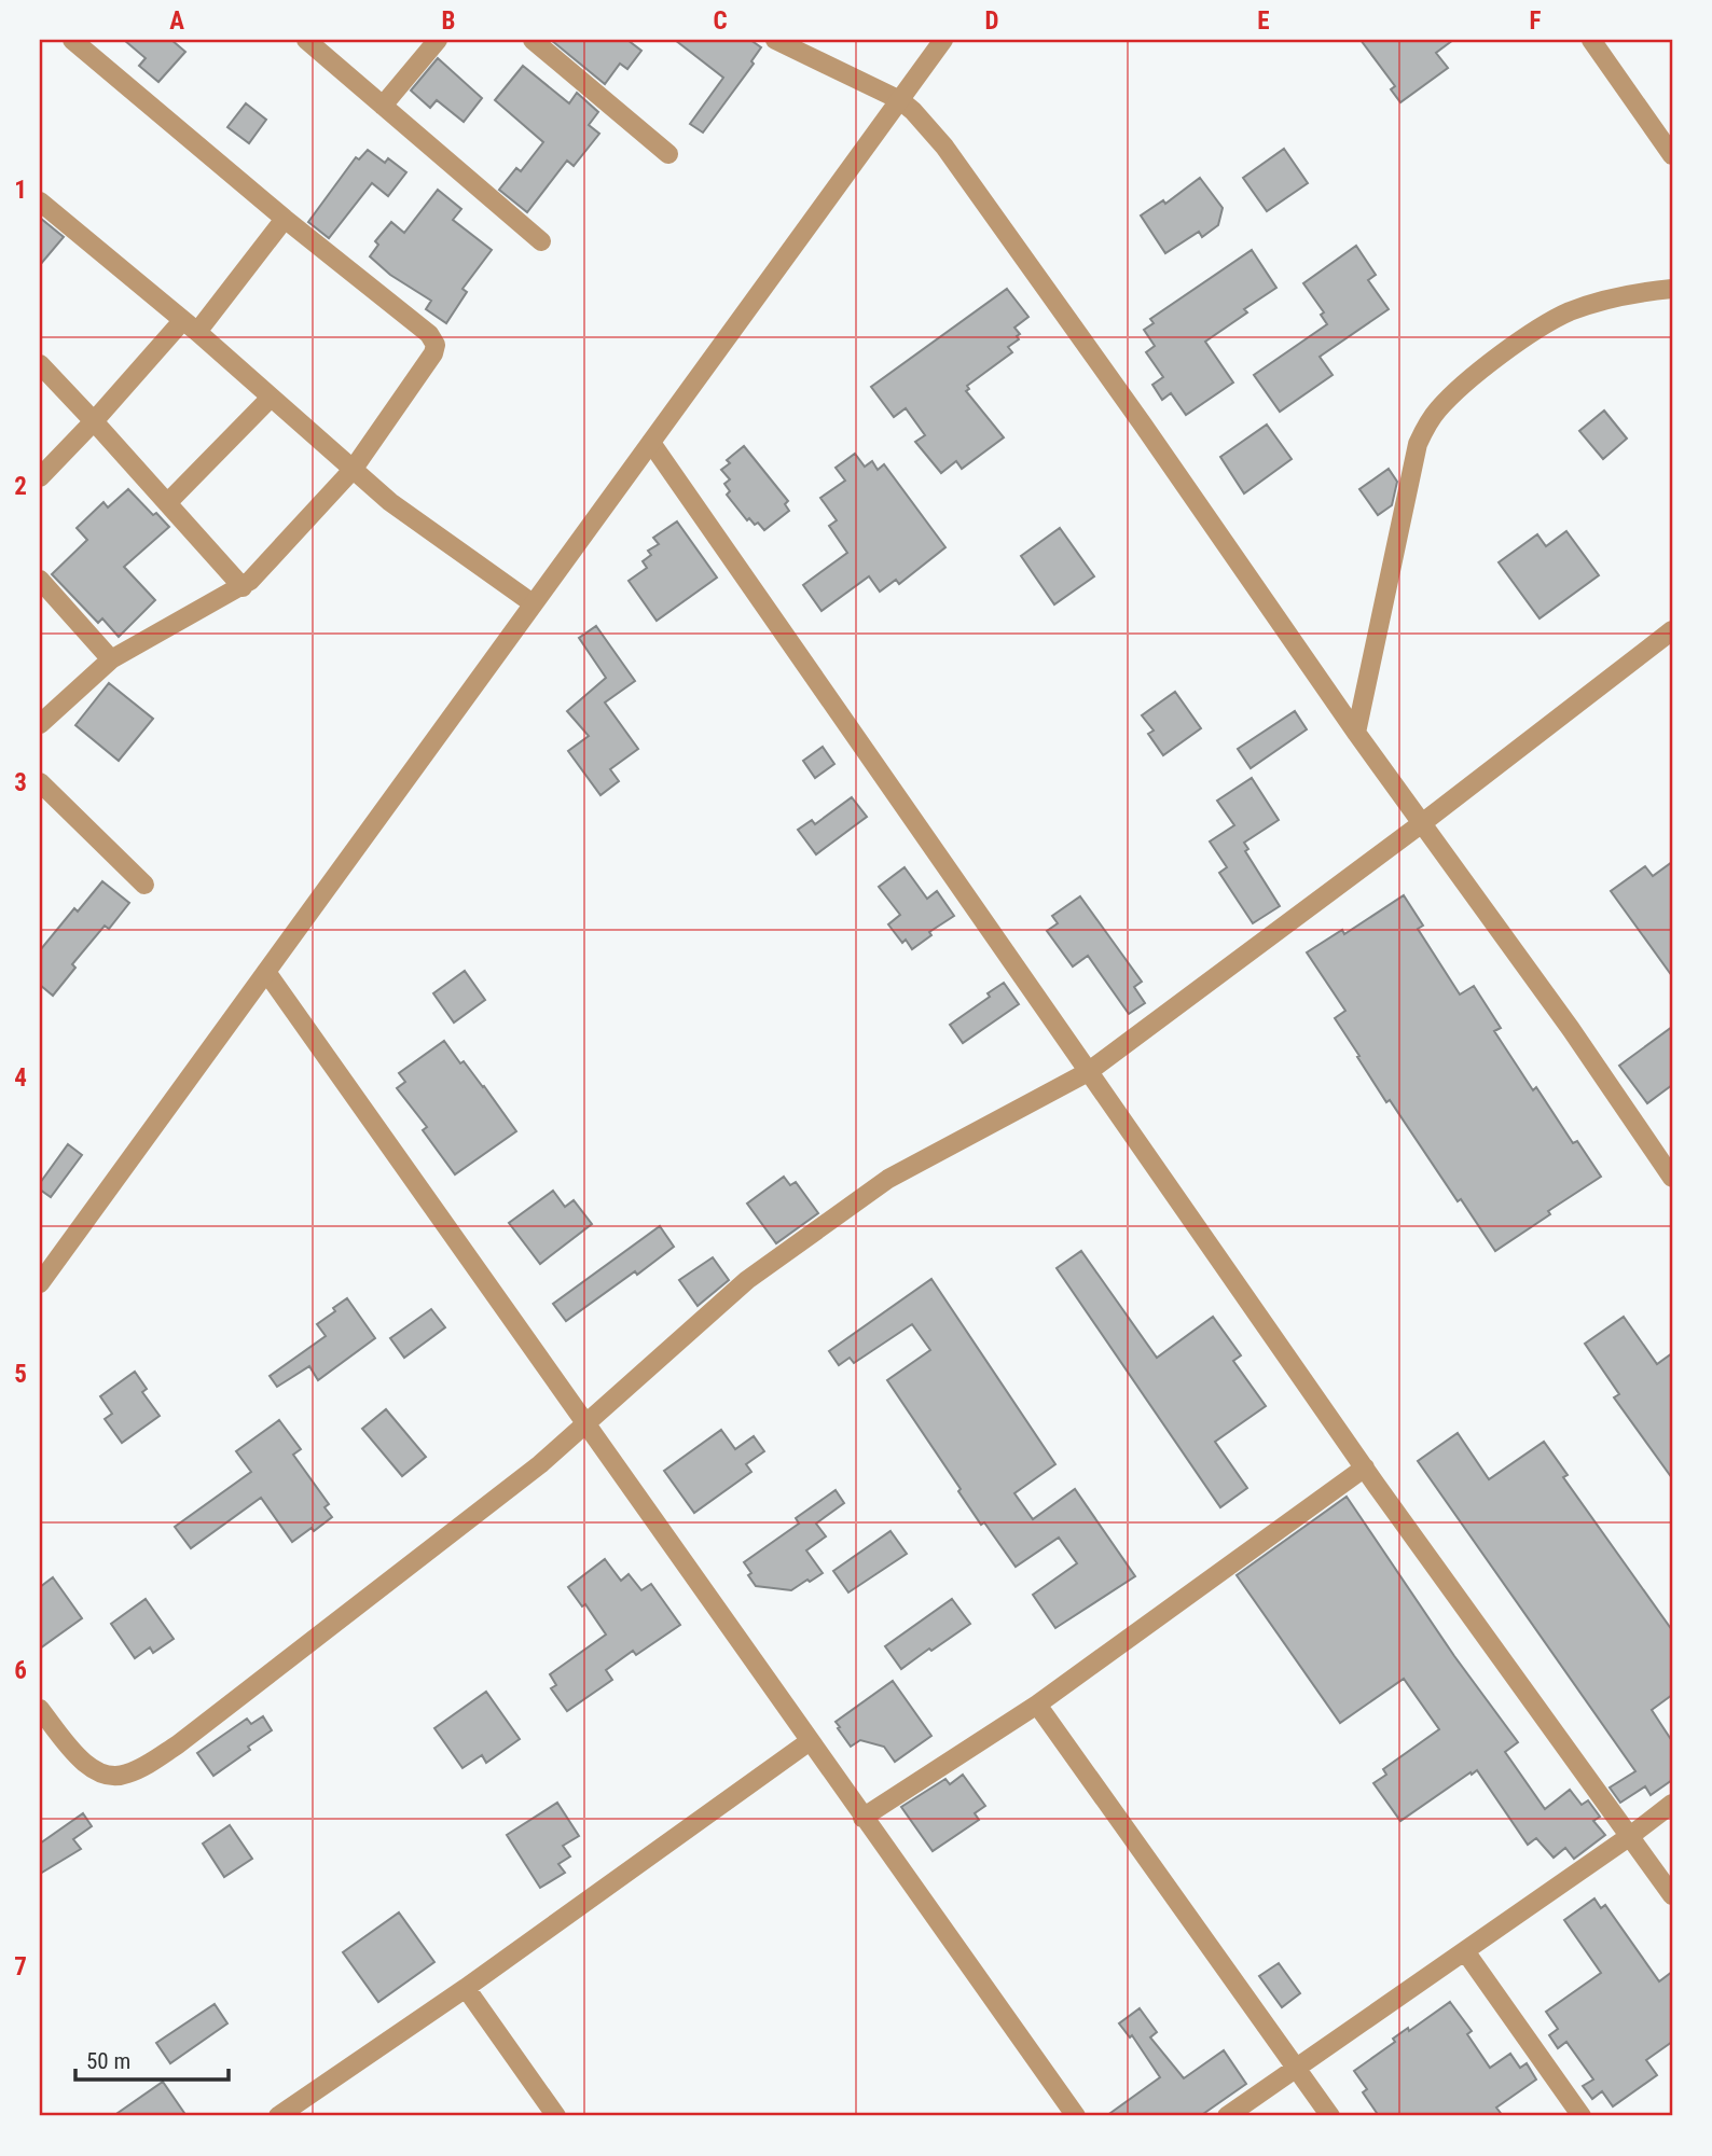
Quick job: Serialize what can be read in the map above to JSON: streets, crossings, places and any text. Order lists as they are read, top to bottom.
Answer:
{
  "scale_bar": "50 m",
  "grid": {
    "columns": [
      "A",
      "B",
      "C",
      "D",
      "E",
      "F"
    ],
    "rows": [
      "1",
      "2",
      "3",
      "4",
      "5",
      "6",
      "7"
    ]
  }
}
